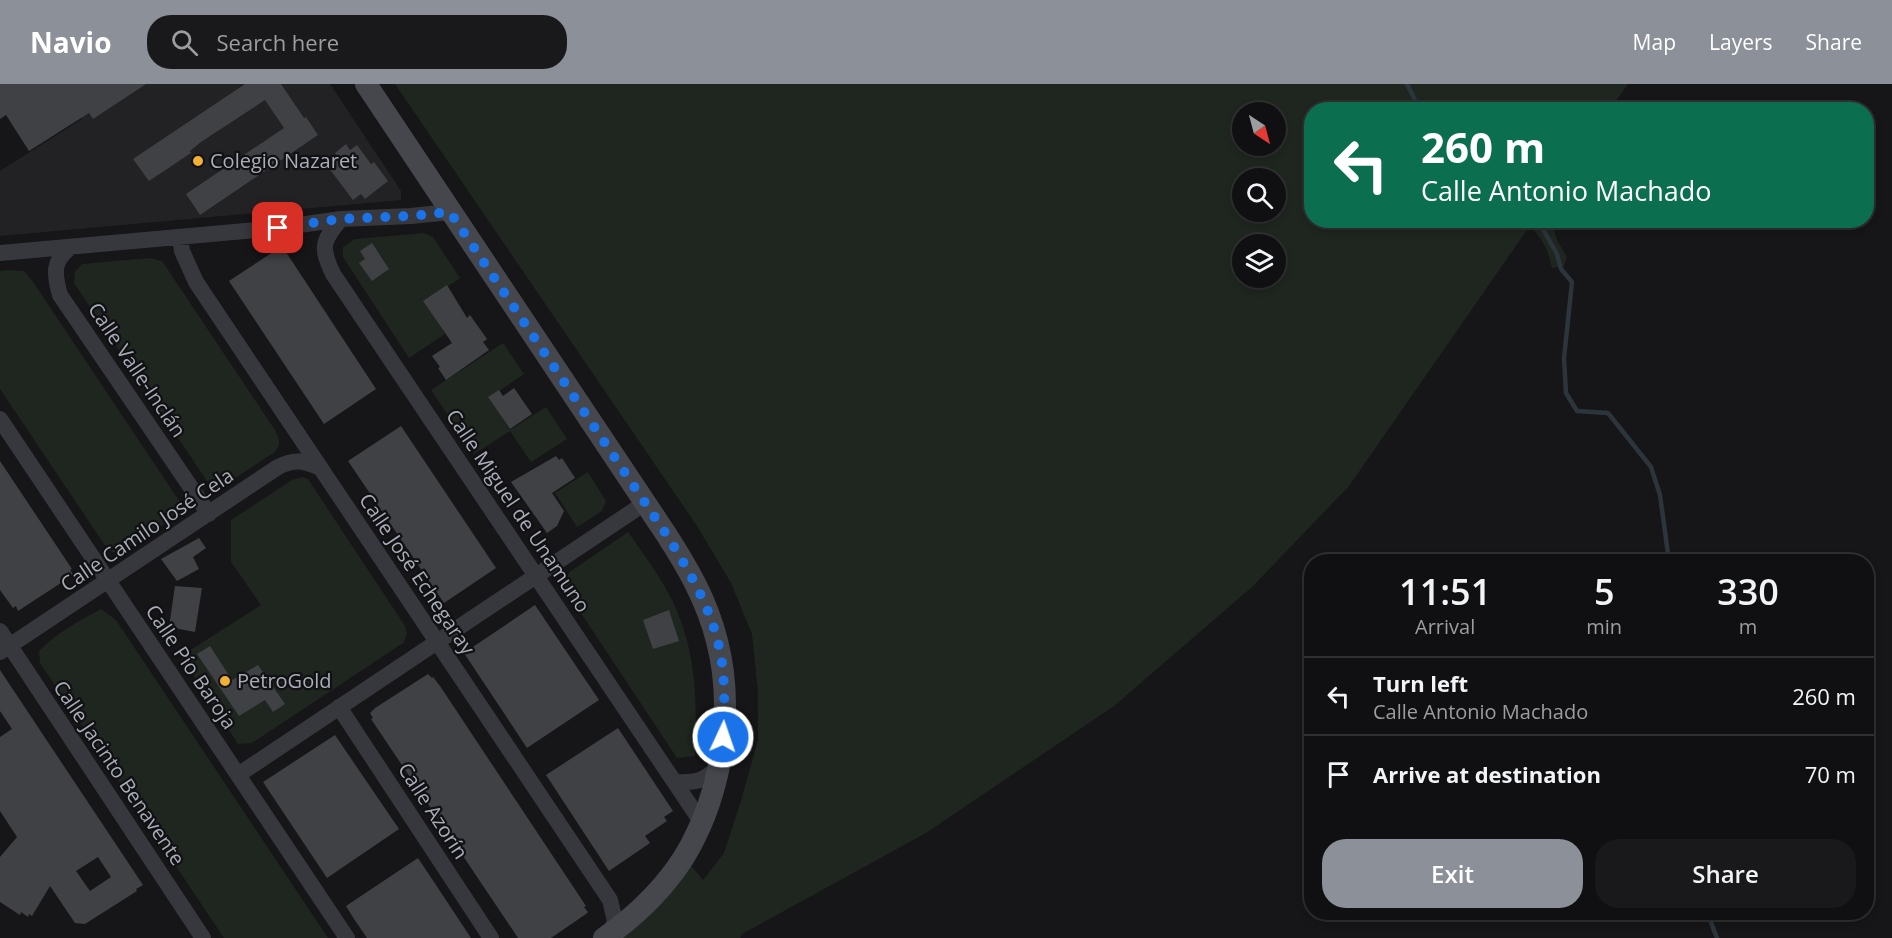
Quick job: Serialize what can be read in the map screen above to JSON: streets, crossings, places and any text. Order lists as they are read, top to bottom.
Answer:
{
  "streets": {
    "street": [
      "Calle Valle-Inclán",
      "Calle Miguel de Unamuno",
      "Calle Camilo José Cela",
      "Calle José Echegaray",
      "Calle Pío Baroja",
      "Calle Jacinto Benavente",
      "Calle Azorín"
    ]
  },
  "crossings": [
    ["Calle Valle-Inclán", "Calle Camilo José Cela"],
    ["Calle Camilo José Cela", "Calle José Echegaray"],
    ["Calle Camilo José Cela", "Calle Pío Baroja"],
    ["Calle Camilo José Cela", "Calle Jacinto Benavente"]
  ],
  "places": ["Colegio Nazaret", "PetroGold"],
  "north": "bottom right",
  "page": {
    "header": "Navio",
    "search": "Search here",
    "nav": ["Map", "Layers", "Share"],
    "turn": ["260 m", "Calle Antonio Machado"],
    "eta": [
      "11:51",
      "Arrival",
      "5",
      "min",
      "330",
      "m"
    ],
    "list": [
      {
        "name": "Turn left",
        "note": "Calle Antonio Machado",
        "value": "260 m"
      },
      {
        "name": "Arrive at destination",
        "value": "70 m"
      }
    ],
    "buttons": ["Exit", "Share"]
  }
}
